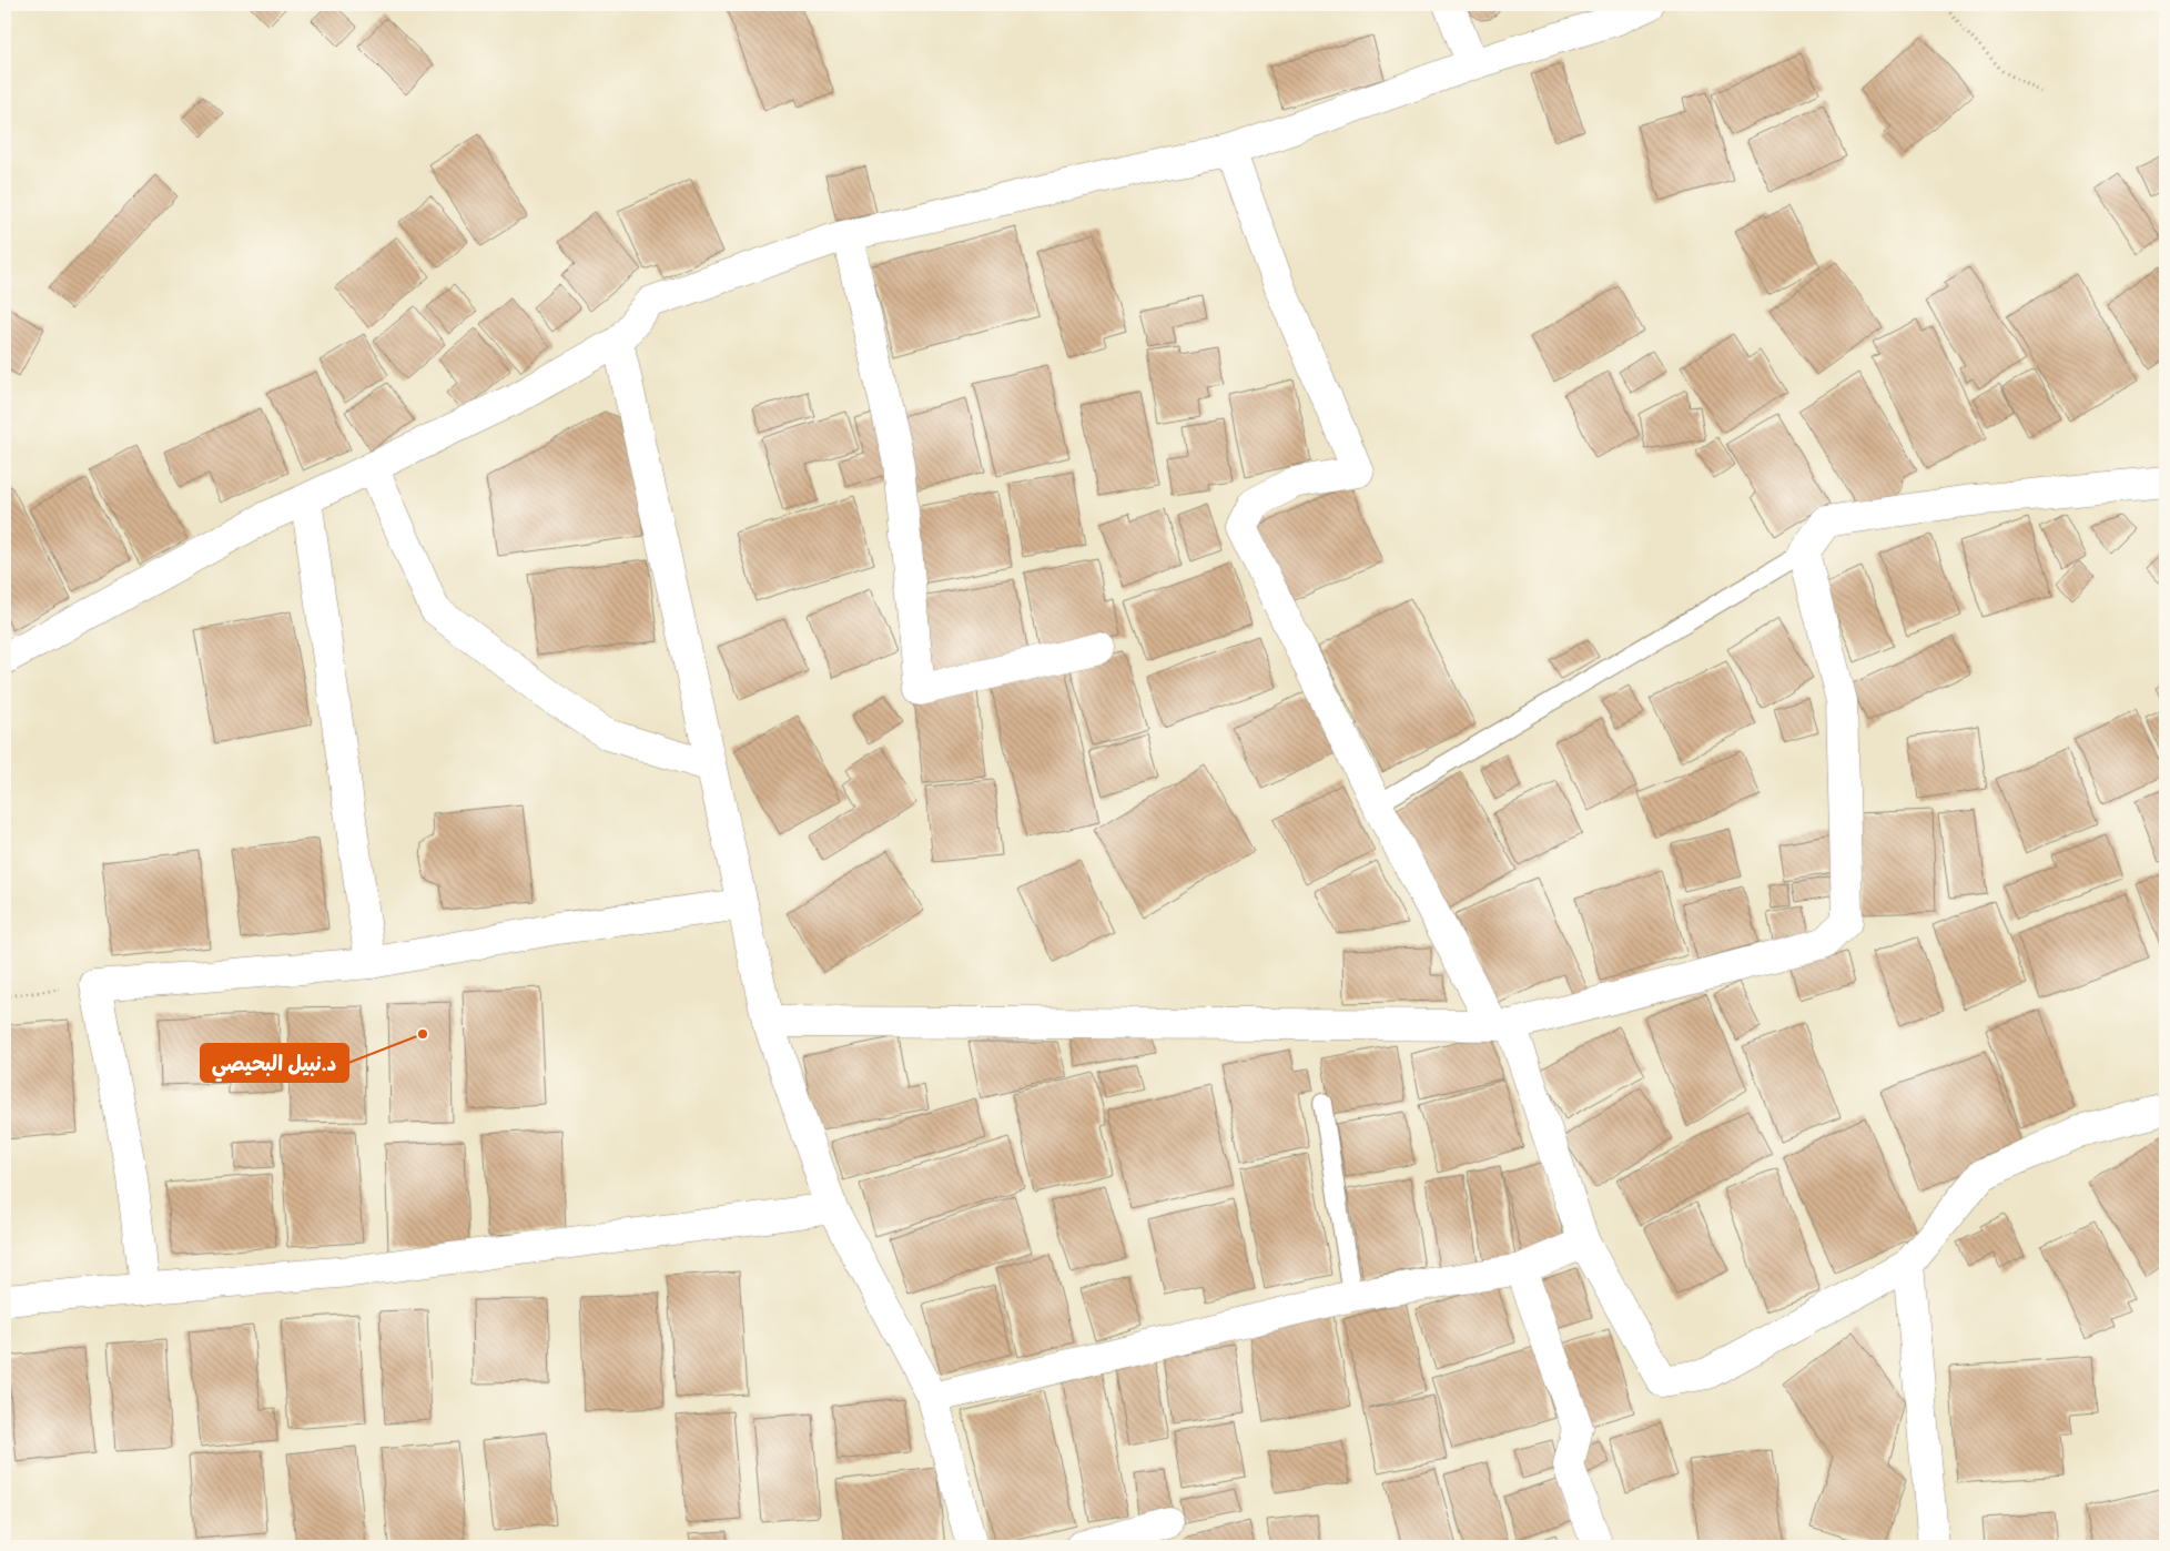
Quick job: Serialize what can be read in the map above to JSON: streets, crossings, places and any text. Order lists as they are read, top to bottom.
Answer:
{
  "places": ["د.نبيل البحيصي"]
}
